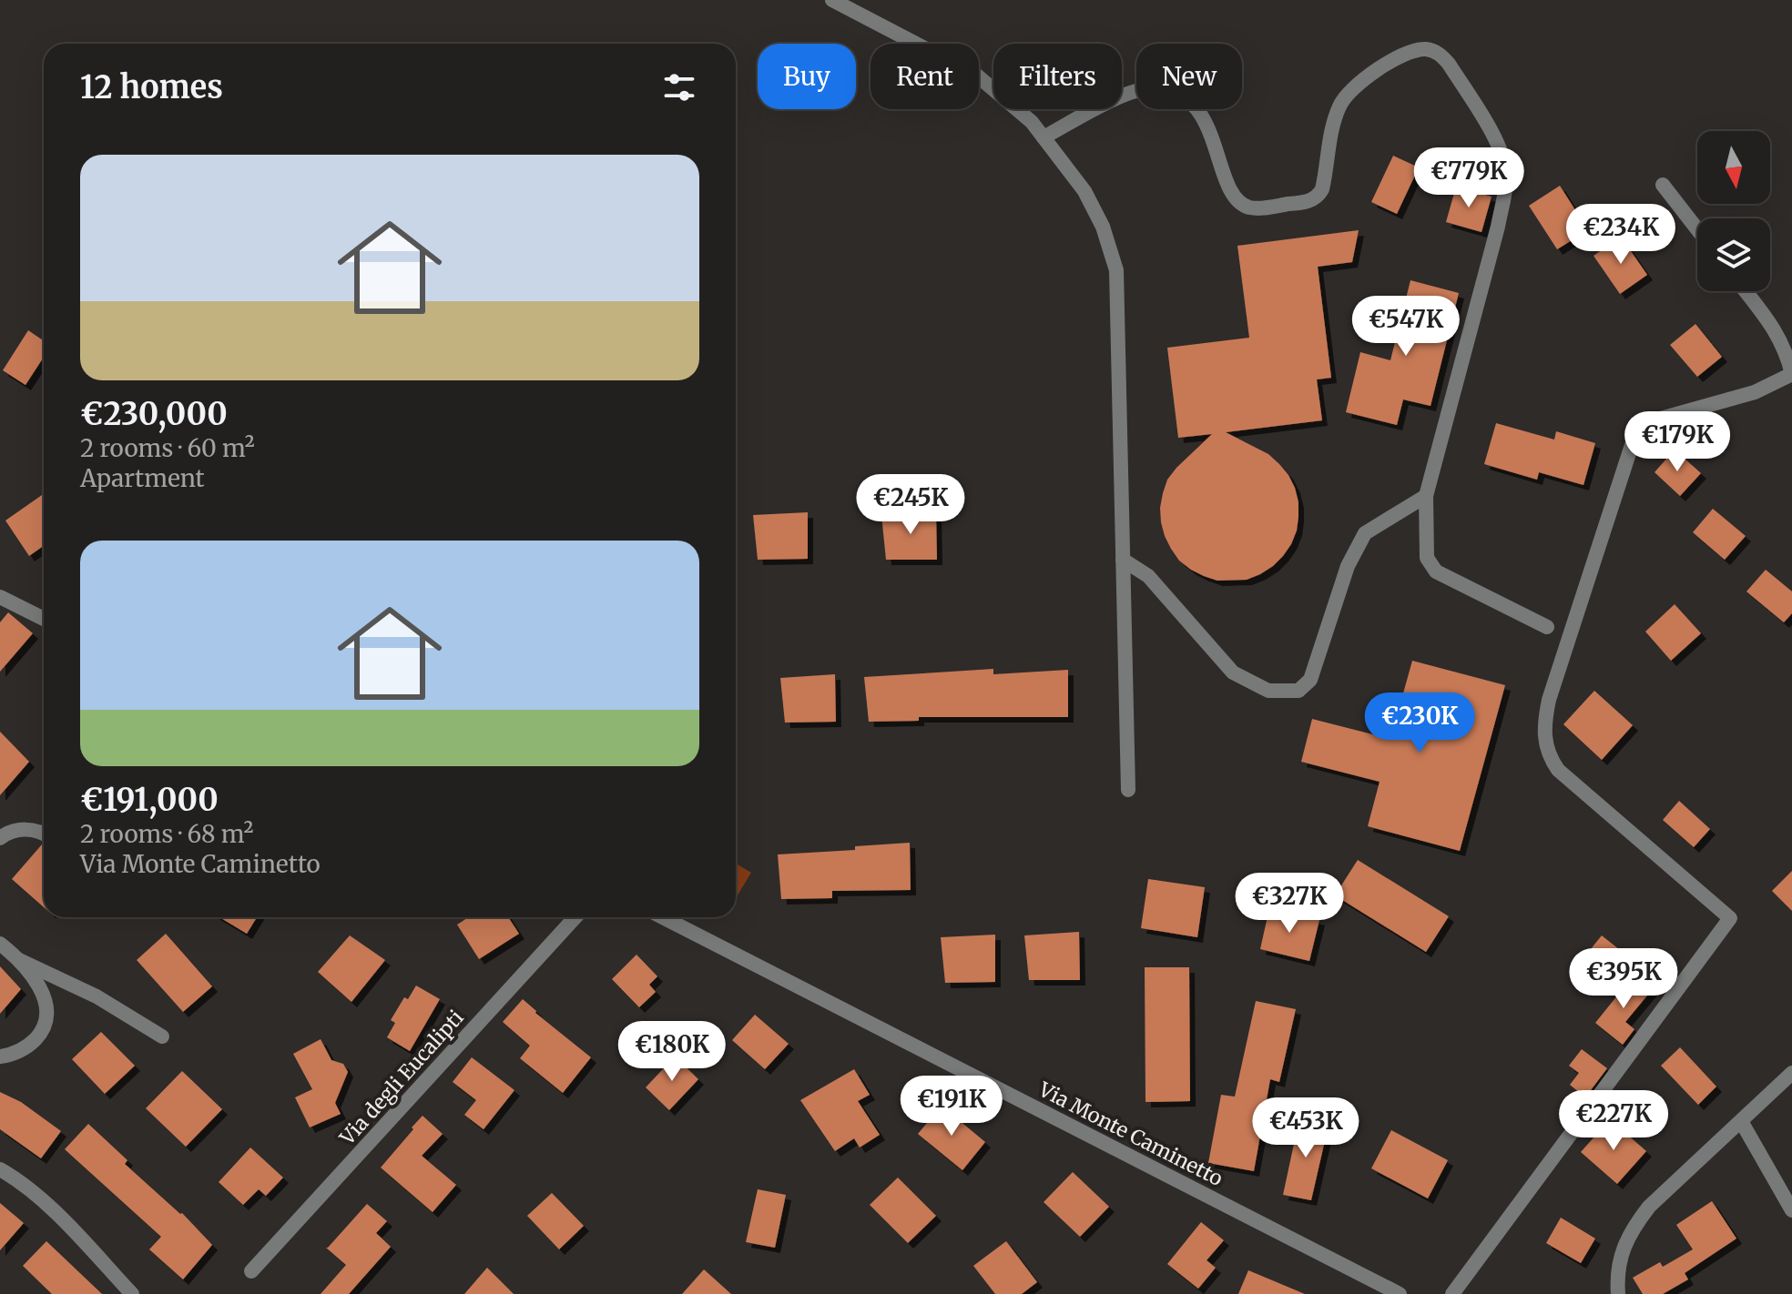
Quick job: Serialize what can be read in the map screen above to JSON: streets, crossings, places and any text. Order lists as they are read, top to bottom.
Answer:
{
  "streets": {
    "street": ["Via degli Eucalipti", "Via Monte Caminetto"]
  },
  "north": "bottom",
  "page": {
    "chip": [
      "Buy",
      "Rent",
      "Filters",
      "New"
    ],
    "heading": "12 homes",
    "list": [
      {
        "name": "€230,000",
        "note": "2 rooms · 60 m² · Apartment"
      },
      {
        "name": "€191,000",
        "note": "2 rooms · 68 m² · Via Monte Caminetto"
      }
    ],
    "price": [
      "€779K",
      "€234K",
      "€547K",
      "€179K",
      "€245K",
      "€230K",
      "€327K",
      "€395K",
      "€180K",
      "€191K",
      "€227K",
      "€453K"
    ]
  }
}
